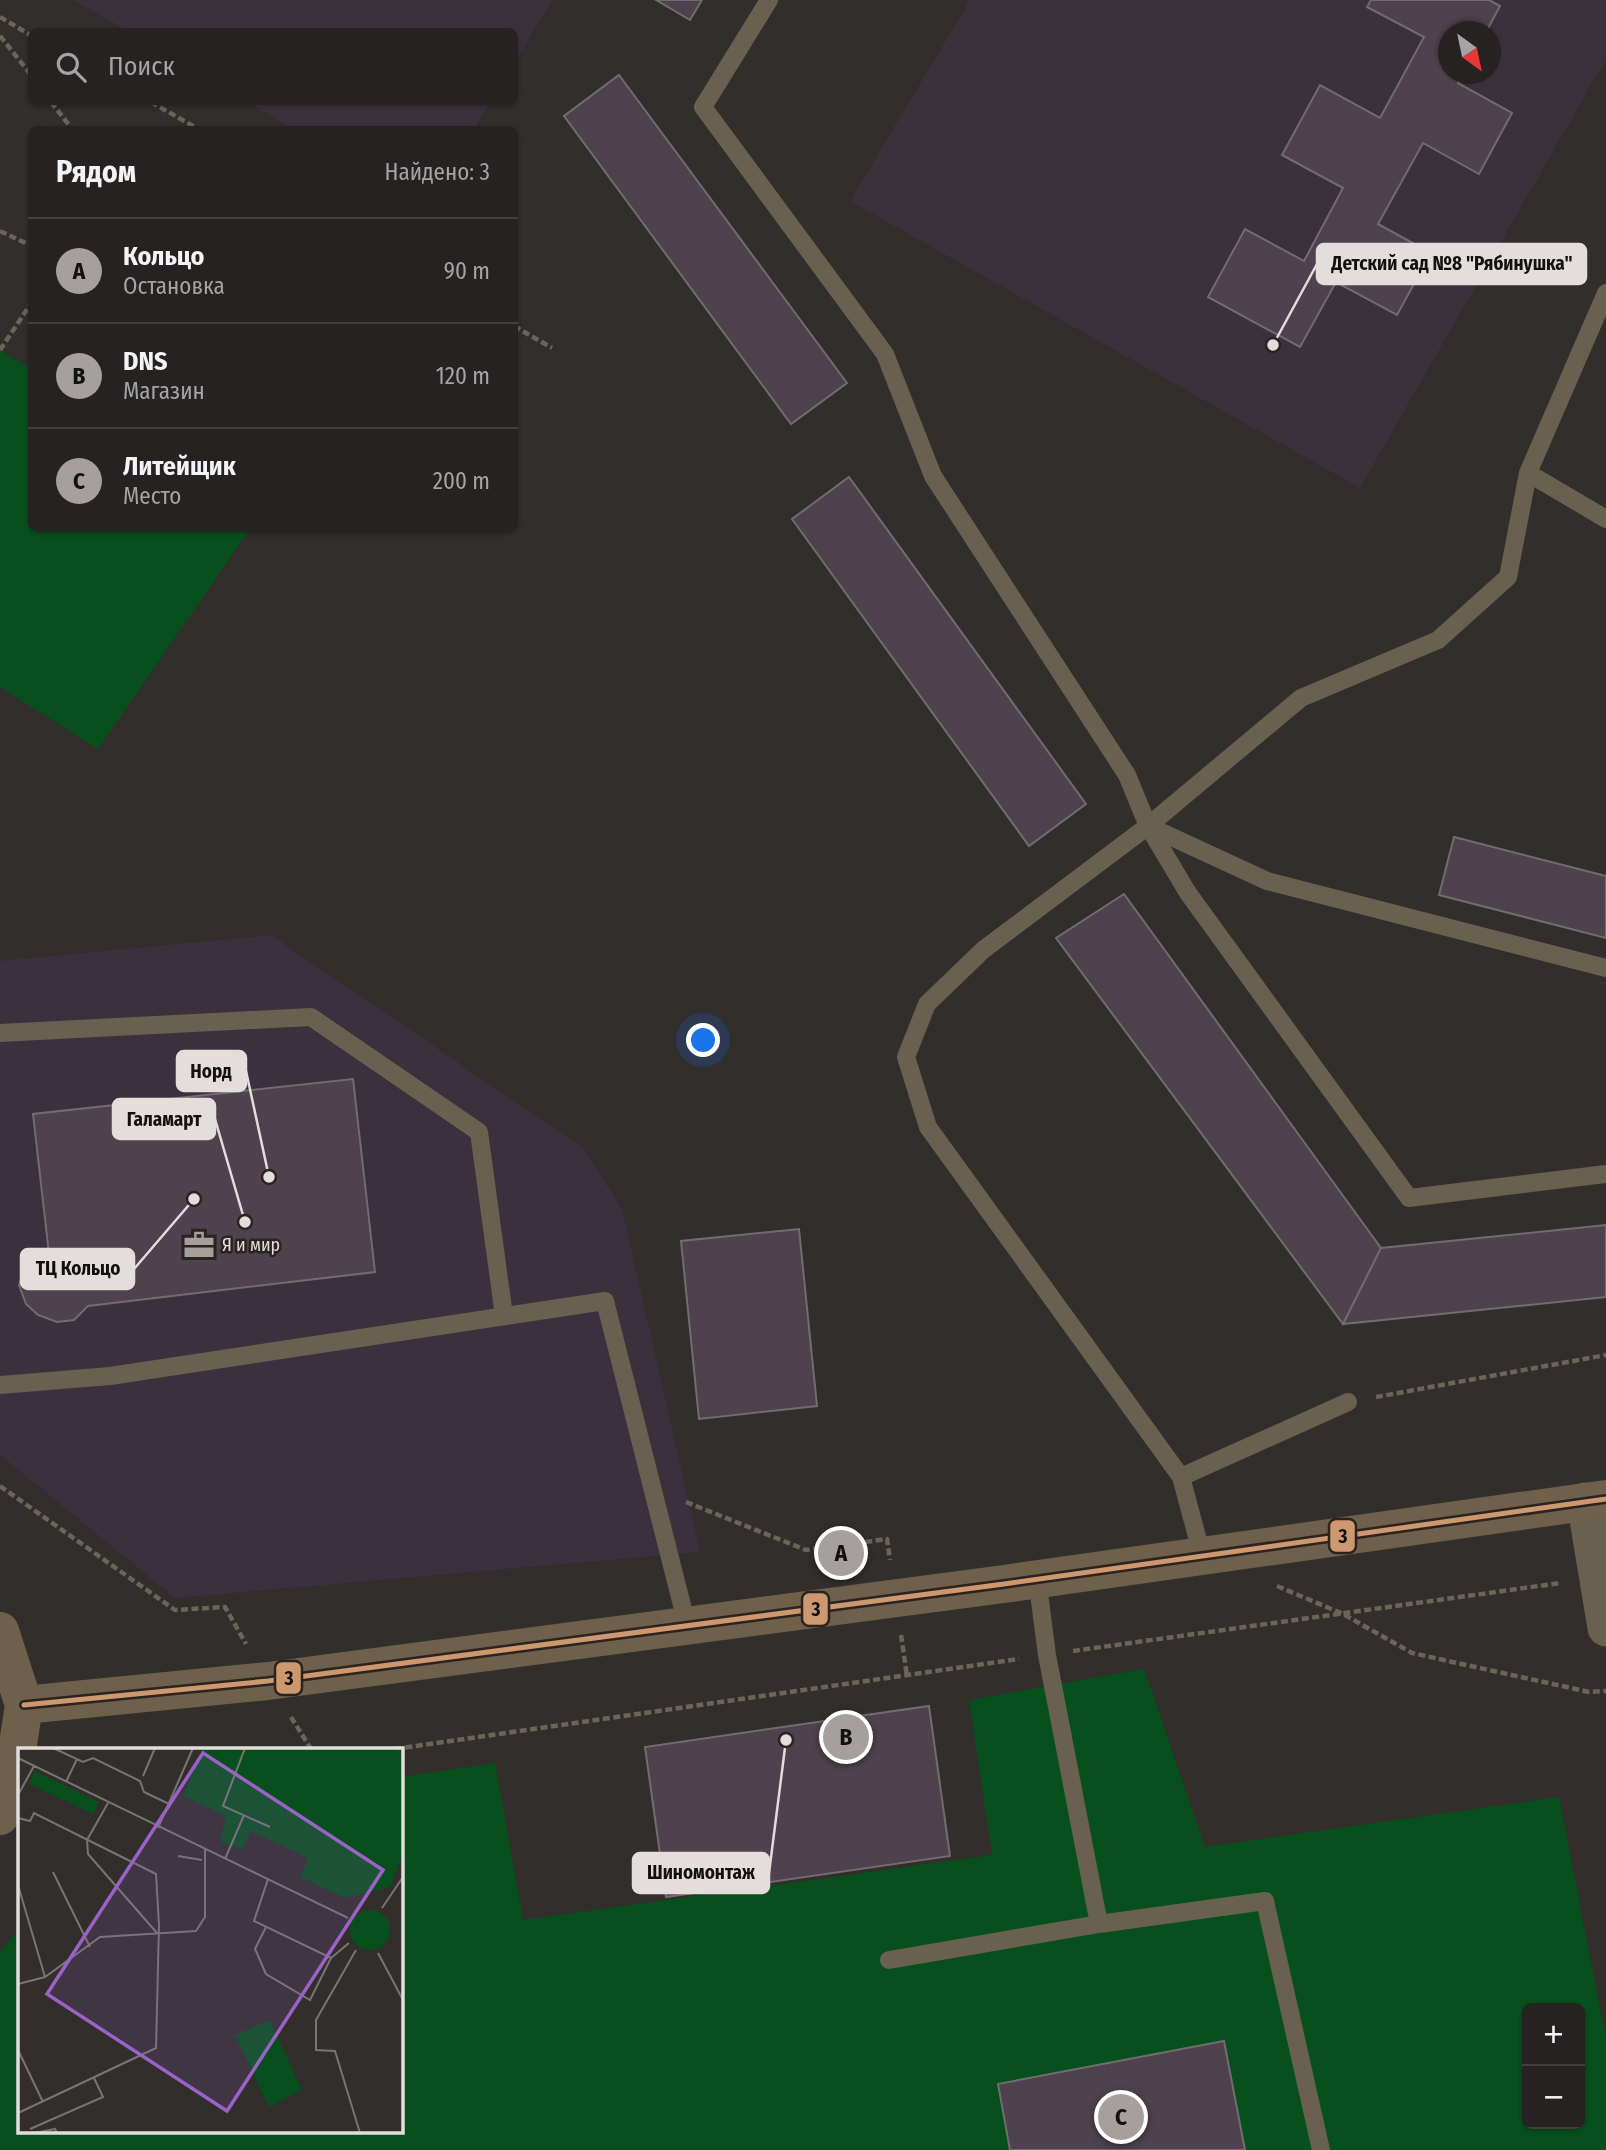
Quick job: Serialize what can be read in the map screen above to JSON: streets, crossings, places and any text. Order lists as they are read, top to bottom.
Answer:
{
  "places": {
    "other": [
      "Детский сад №8 \"Рябинушка\"",
      "Норд",
      "ТЦ Кольцо",
      "Галамарт",
      "Шиномонтаж"
    ],
    "office": ["Я и мир"]
  },
  "lines": ["transit line 3"],
  "north": "bottom right",
  "page": {
    "search": "Поиск",
    "heading": ["Рядом", "Найдено: 3"],
    "list": [
      {
        "mark": "A",
        "name": "Кольцо",
        "note": "Остановка",
        "value": "90 m"
      },
      {
        "mark": "B",
        "name": "DNS",
        "note": "Магазин",
        "value": "120 m"
      },
      {
        "mark": "C",
        "name": "Литейщик",
        "note": "Место",
        "value": "200 m"
      }
    ],
    "pins": ["A", "B", "C"],
    "map_buttons": ["+", "−"]
  }
}
